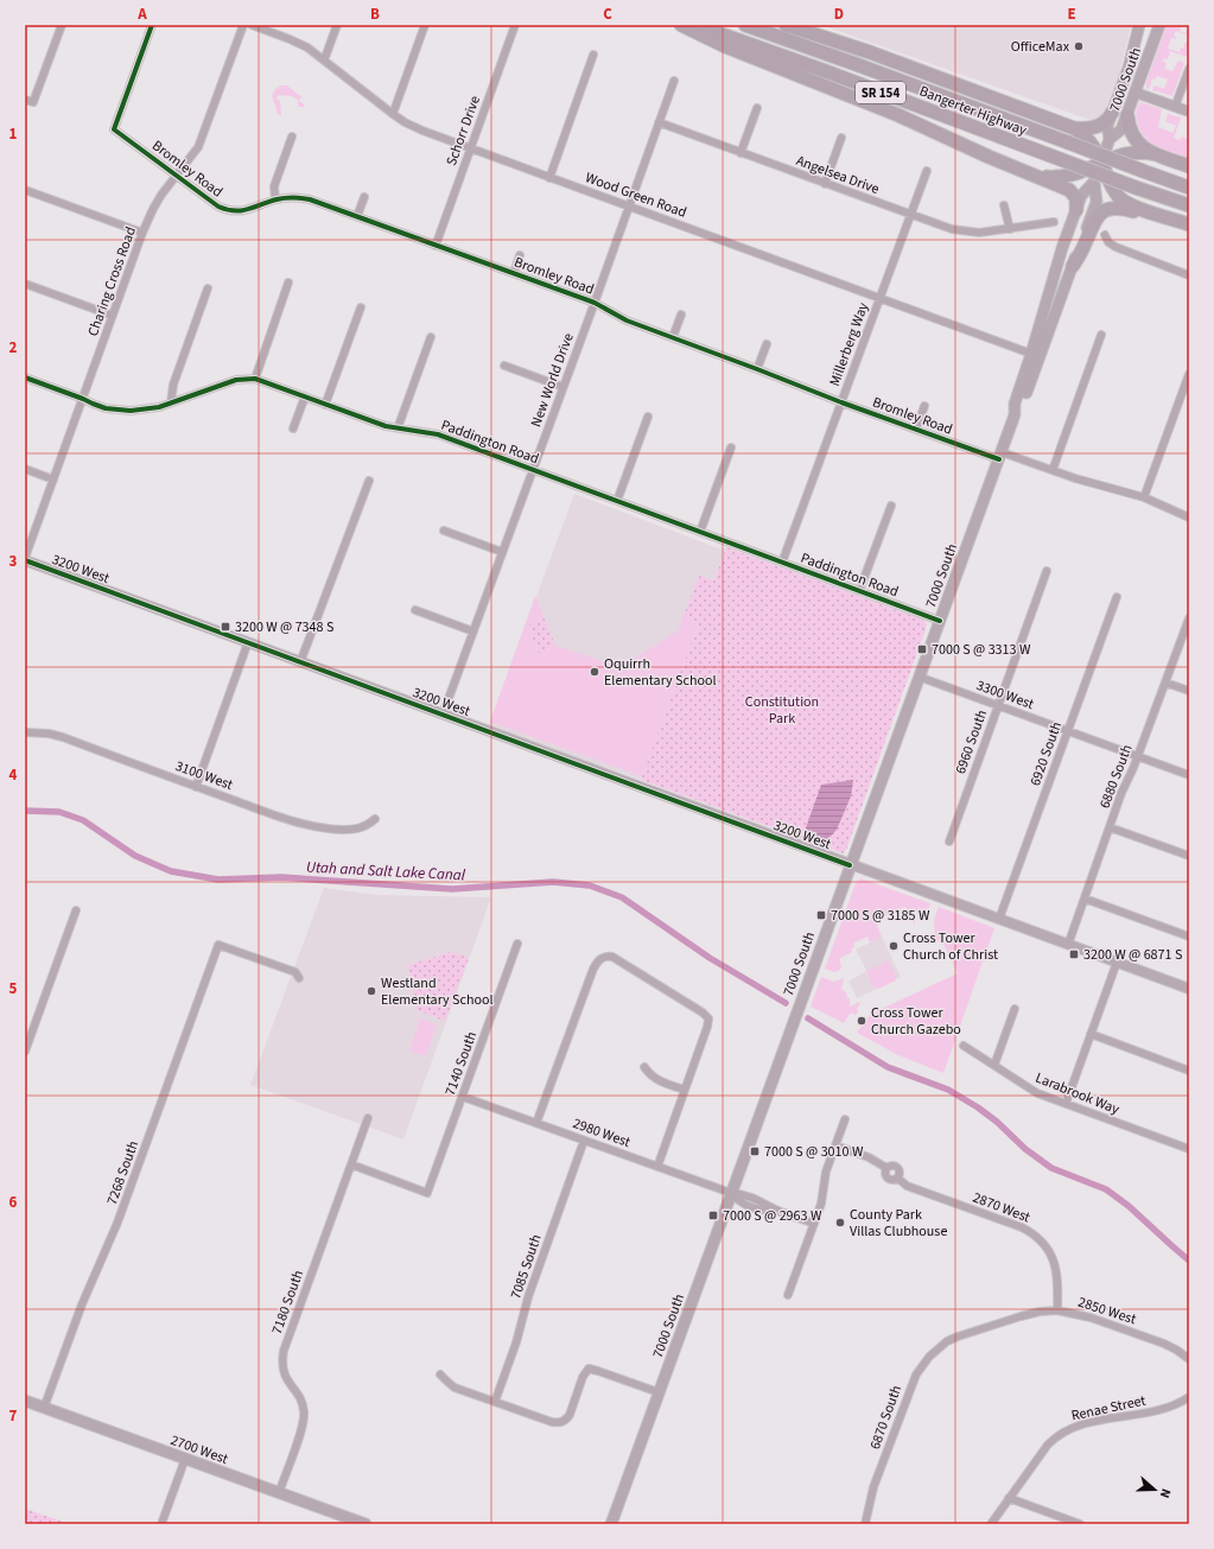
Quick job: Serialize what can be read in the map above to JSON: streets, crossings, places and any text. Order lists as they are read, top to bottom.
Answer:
{
  "streets": {
    "highway": ["SR 154", "Bangerter Highway"],
    "main road": ["7000 South", "2700 West"],
    "street": [
      "Schorr Drive",
      "Bromley Road",
      "Angelsea Drive",
      "Wood Green Road",
      "Charing Cross Road",
      "Millerberg Way",
      "New World Drive",
      "Paddington Road",
      "3200 West",
      "3300 West",
      "6960 South",
      "6920 South",
      "3100 West",
      "6880 South",
      "7140 South",
      "Larabrook Way",
      "2980 West",
      "7268 South",
      "2870 West",
      "7085 South",
      "7180 South",
      "2850 West",
      "Renae Street",
      "6870 South"
    ]
  },
  "crossings": [
    ["7000 South", "Bromley Road"],
    ["7000 South", "Wood Green Road"],
    ["7000 South", "Paddington Road"],
    ["7000 South", "3200 West"],
    ["7000 South", "3300 West"],
    ["7000 South", "2980 West"],
    ["Schorr Drive", "Bromley Road"],
    ["Schorr Drive", "Wood Green Road"],
    ["Bromley Road", "Charing Cross Road"],
    ["Bromley Road", "Millerberg Way"],
    ["Bromley Road", "New World Drive"],
    ["Angelsea Drive", "Millerberg Way"],
    ["Angelsea Drive", "New World Drive"],
    ["Wood Green Road", "Millerberg Way"],
    ["Wood Green Road", "New World Drive"],
    ["Charing Cross Road", "Paddington Road"],
    ["Charing Cross Road", "3200 West"],
    ["Millerberg Way", "Paddington Road"],
    ["New World Drive", "Paddington Road"],
    ["New World Drive", "3200 West"],
    ["3200 West", "6920 South"],
    ["3200 West", "6880 South"],
    ["3300 West", "6960 South"],
    ["3300 West", "6920 South"],
    ["3300 West", "6880 South"],
    ["7140 South", "2980 West"],
    ["7140 South", "7180 South"],
    ["2980 West", "7085 South"],
    ["7268 South", "2700 West"],
    ["2870 West", "2850 West"],
    ["7180 South", "2700 West"],
    ["2850 West", "6870 South"]
  ],
  "water": ["Utah and Salt Lake Canal"],
  "parks": ["Constitution Park"],
  "places": {
    "other": [
      "OfficeMax",
      "Oquirrh Elementary School",
      "Cross Tower Church of Christ",
      "Westland Elementary School",
      "Cross Tower Church Gazebo",
      "County Park Villas Clubhouse"
    ],
    "transit": [
      "3200 W @ 7348 S",
      "7000 S @ 3313 W",
      "7000 S @ 3185 W",
      "3200 W @ 6871 S",
      "7000 S @ 3010 W",
      "7000 S @ 2963 W"
    ]
  },
  "north": "right",
  "grid": {
    "columns": [
      "A",
      "B",
      "C",
      "D",
      "E"
    ],
    "rows": [
      "1",
      "2",
      "3",
      "4",
      "5",
      "6",
      "7"
    ]
  }
}
